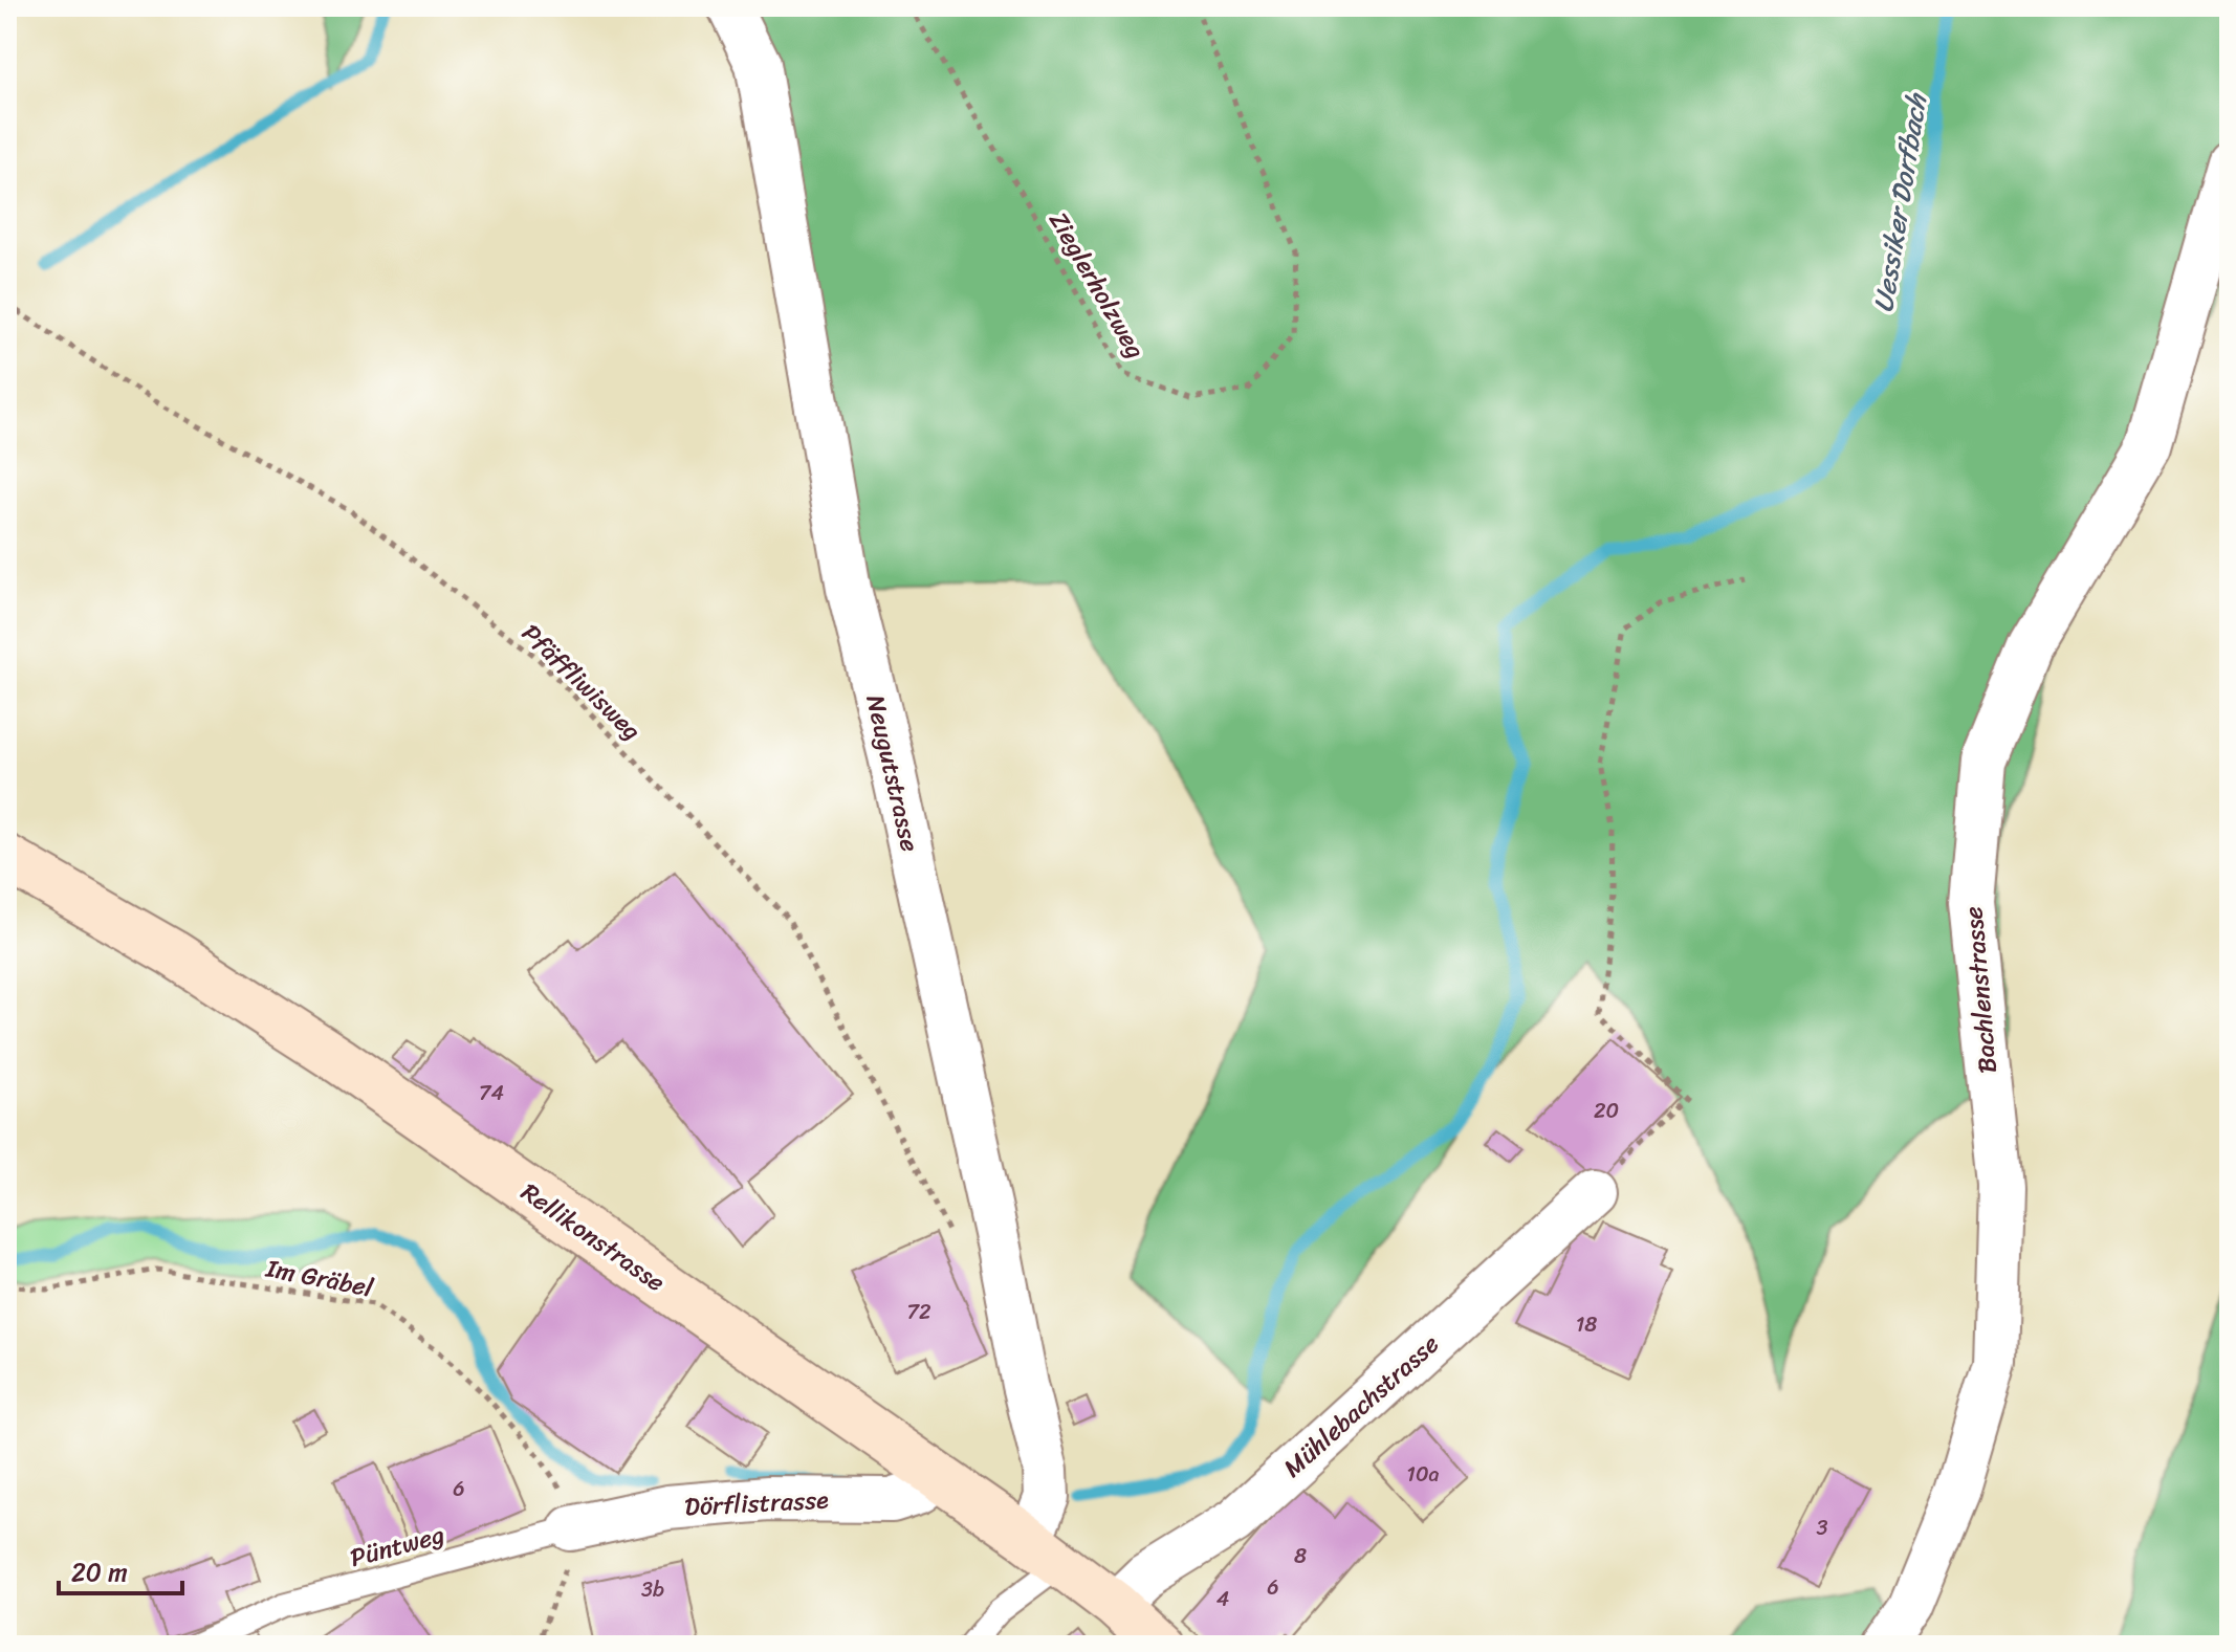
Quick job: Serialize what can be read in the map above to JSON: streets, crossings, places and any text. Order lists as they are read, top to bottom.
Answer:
{
  "streets": {
    "street": [
      "Neugutstrasse",
      "Bachlenstrasse",
      "Rellikonstrasse",
      "Mühlebachstrasse",
      "Dörflistrasse"
    ],
    "lane": ["Püntweg"],
    "path": ["Zieglerholzweg", "Pfäffliwisweg", "Im Gräbel"]
  },
  "crossings": [
    ["Neugutstrasse", "Rellikonstrasse"],
    ["Rellikonstrasse", "Mühlebachstrasse"],
    ["Rellikonstrasse", "Dörflistrasse"],
    ["Im Gräbel", "Dörflistrasse"],
    ["Im Gräbel", "Püntweg"],
    ["Dörflistrasse", "Püntweg"]
  ],
  "water": ["Uessiker Dorfbach"],
  "house_numbers": [
    "74",
    "20",
    "72",
    "18",
    "10a",
    "6",
    "3",
    "8",
    "6",
    "3b",
    "4"
  ],
  "scale_bar": "20 m"
}
